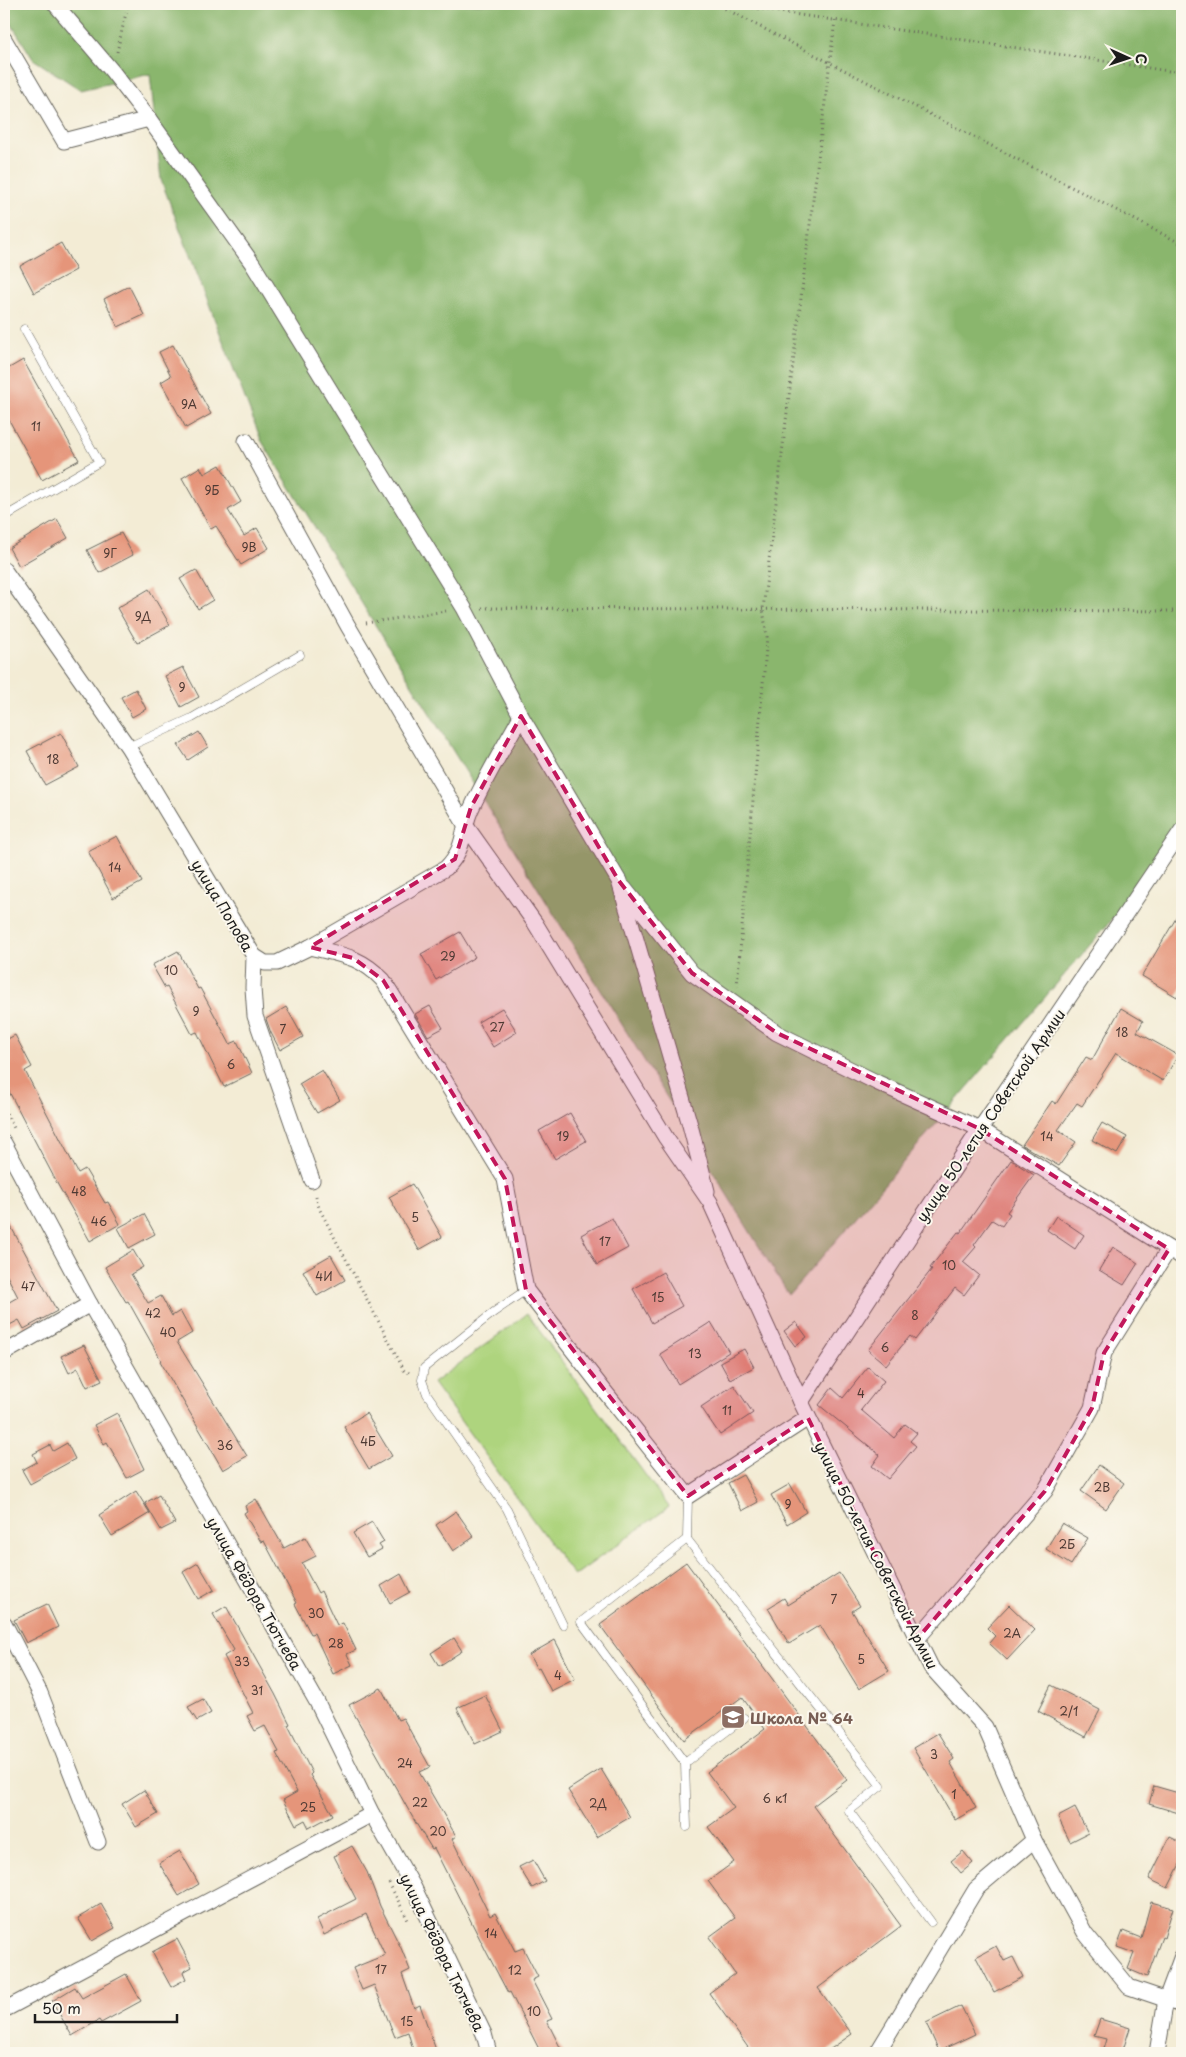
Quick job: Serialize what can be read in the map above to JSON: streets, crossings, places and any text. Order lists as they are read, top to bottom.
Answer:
{
  "streets": {
    "street": ["улица Попова", "улица 50-летия Советской Армии", "улица Фёдора Тютчева"]
  },
  "places": {
    "school or university": ["Школа № 64"]
  },
  "house_numbers": [
    "9А",
    "11",
    "9Б",
    "9В",
    "9Г",
    "9Д",
    "9",
    "18",
    "14",
    "29",
    "10",
    "9",
    "27",
    "7",
    "18",
    "6",
    "19",
    "14",
    "48",
    "5",
    "46",
    "17",
    "10",
    "4И",
    "47",
    "15",
    "42",
    "8",
    "40",
    "6",
    "13",
    "4",
    "11",
    "4Б",
    "36",
    "2В",
    "9",
    "2Б",
    "7",
    "30",
    "2А",
    "28",
    "5",
    "33",
    "4",
    "31",
    "2/1",
    "3",
    "24",
    "1",
    "6 к1",
    "22",
    "2Д",
    "25",
    "20",
    "14",
    "17",
    "12",
    "10",
    "15"
  ],
  "scale_bar": "50 m",
  "north": "right"
}
